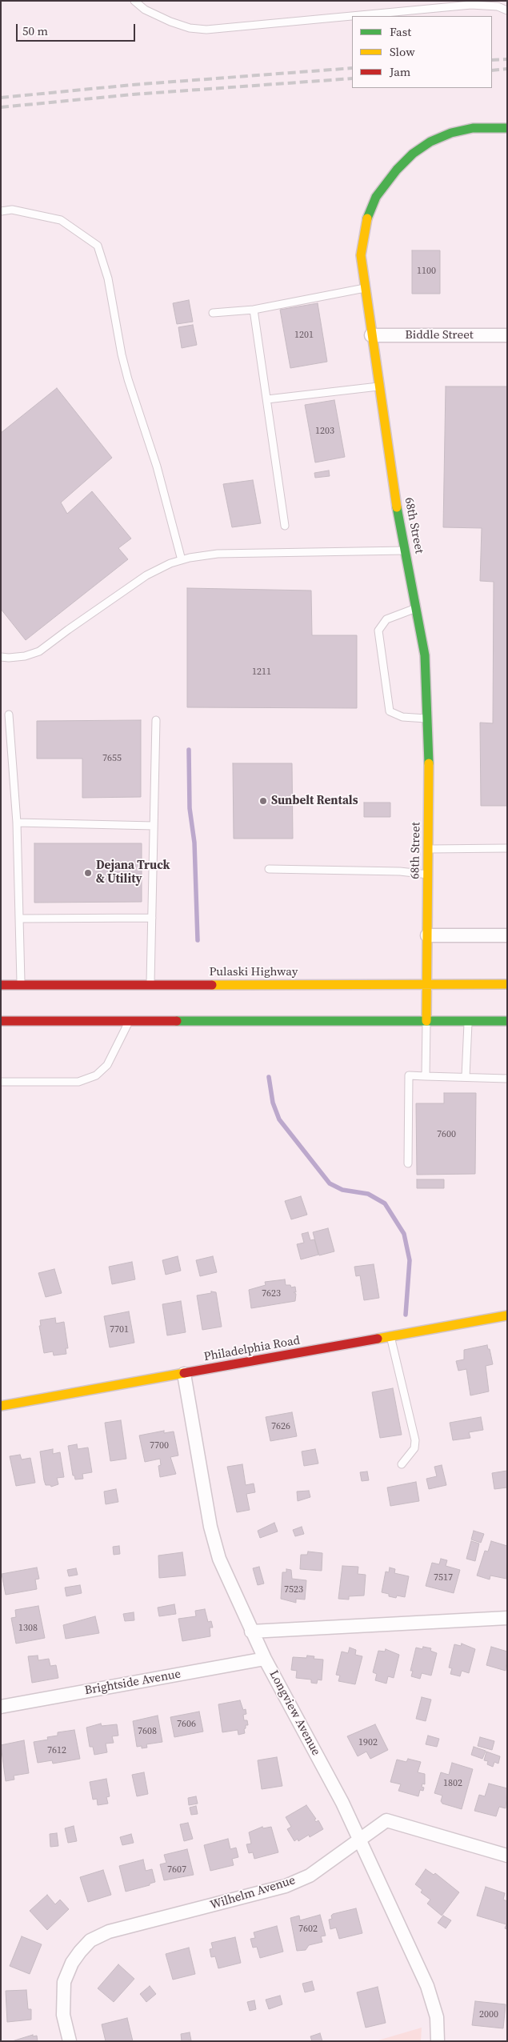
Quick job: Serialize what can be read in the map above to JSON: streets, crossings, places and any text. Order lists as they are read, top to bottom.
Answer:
{
  "streets": {
    "main road": ["68th Street", "Pulaski Highway", "Philadelphia Road"],
    "street": [
      "Biddle Street",
      "Brightside Avenue",
      "Longview Avenue",
      "Wilhelm Avenue"
    ]
  },
  "crossings": [
    ["Biddle Street", "68th Street"],
    ["68th Street", "Pulaski Highway"],
    ["Philadelphia Road", "Longview Avenue"],
    ["Brightside Avenue", "Longview Avenue"],
    ["Longview Avenue", "Wilhelm Avenue"]
  ],
  "places": ["Sunbelt Rentals", "Dejana Truck & Utility"],
  "house_numbers": [
    "1100",
    "1201",
    "1203",
    "1211",
    "7655",
    "7600",
    "7623",
    "7701",
    "7626",
    "7700",
    "7517",
    "7523",
    "1308",
    "7606",
    "7608",
    "1902",
    "7612",
    "1802",
    "7607",
    "7602",
    "2000"
  ],
  "legend": ["Fast", "Slow", "Jam"],
  "scale_bar": "50 m"
}
